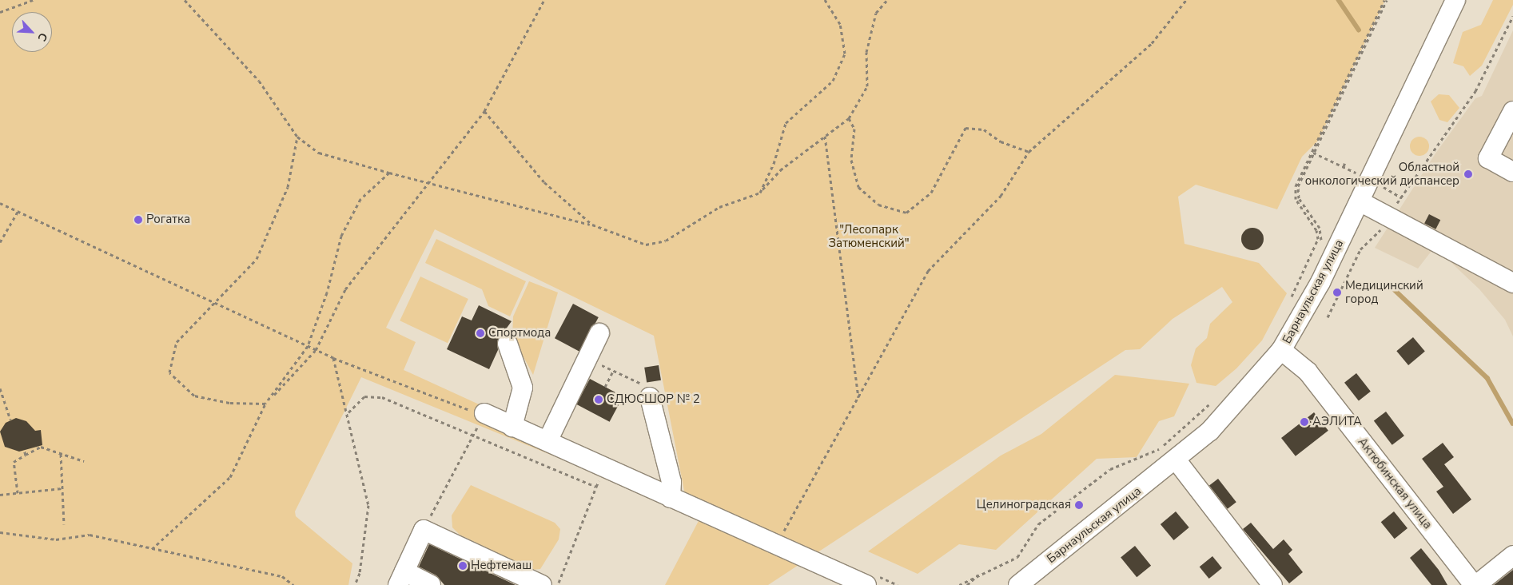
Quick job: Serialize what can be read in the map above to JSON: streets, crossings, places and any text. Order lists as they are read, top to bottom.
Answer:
{
  "streets": {
    "street": ["Барнаульская улица", "Актюбинская улица"]
  },
  "crossings": [
    ["Барнаульская улица", "Актюбинская улица"]
  ],
  "parks": ["\"Лесопарк Затюменский\""],
  "places": [
    "Областной онкологический диспансер",
    "Рогатка",
    "Медицинский город",
    "Спортмода",
    "СДЮСШОР № 2",
    "АЭЛИТА",
    "Целиноградская",
    "Нефтемаш"
  ],
  "north": "bottom right"
}
